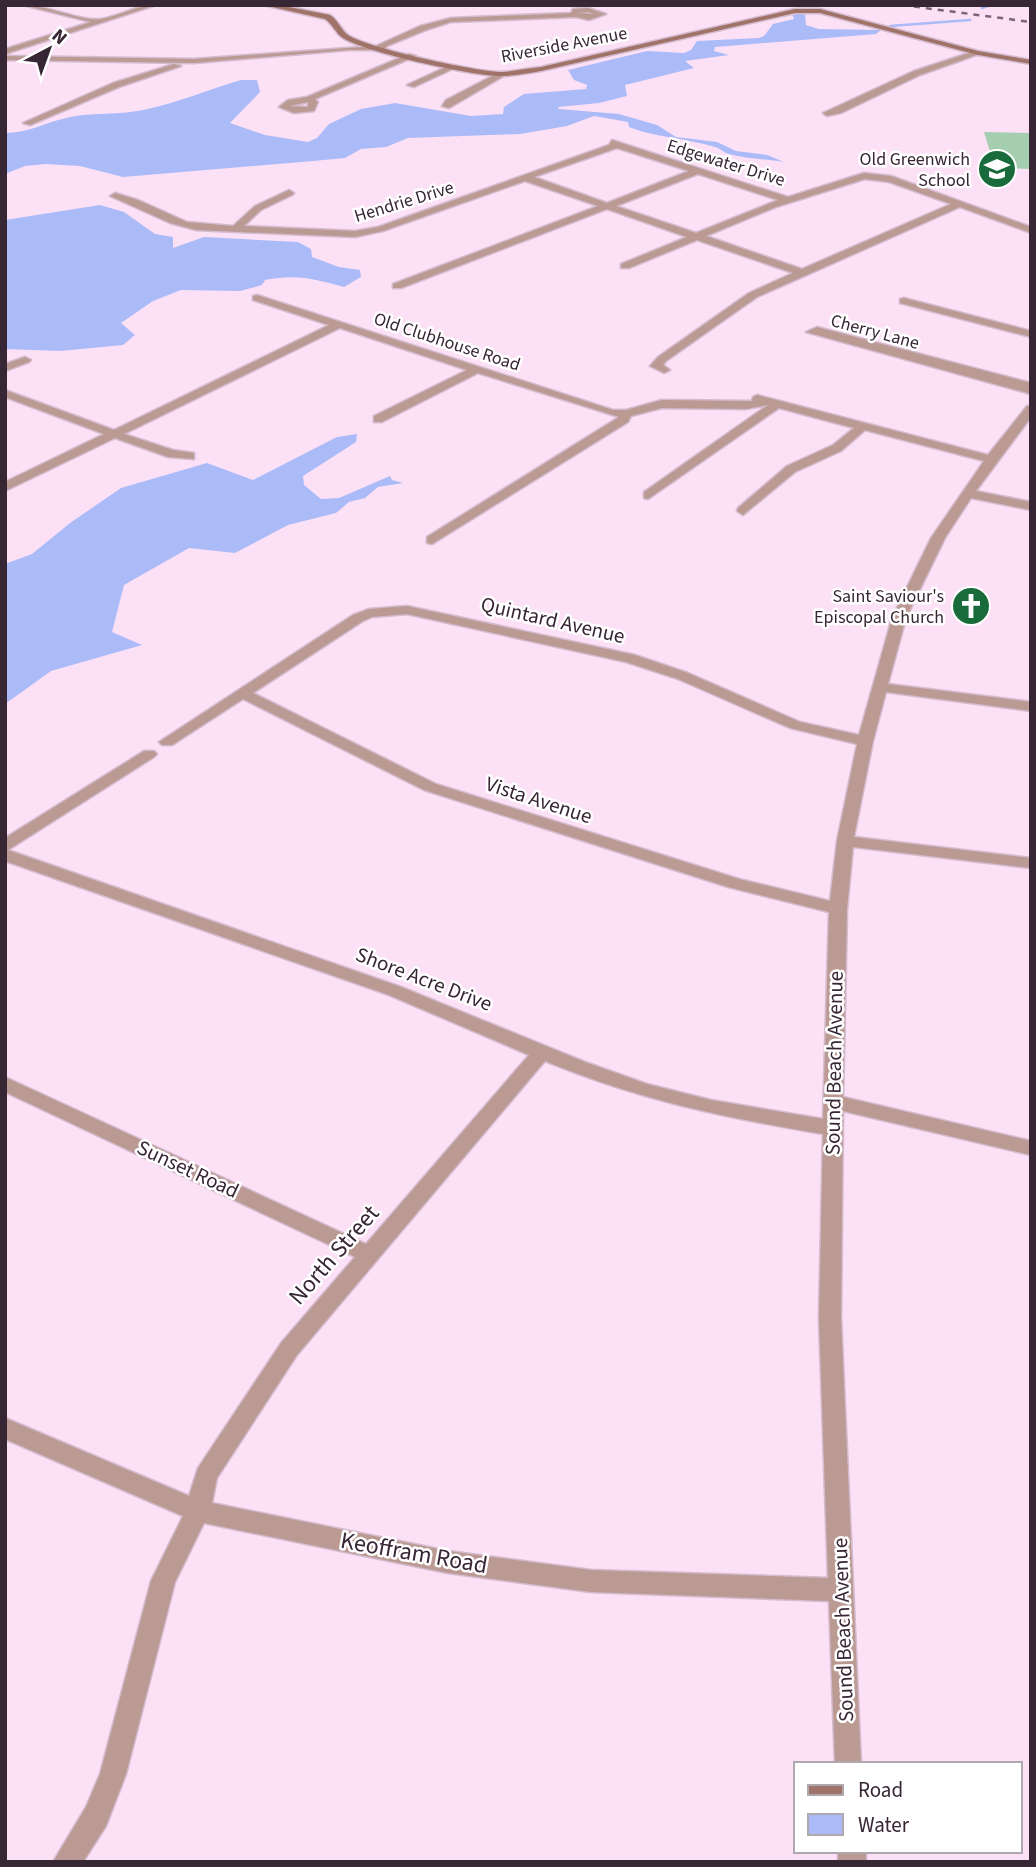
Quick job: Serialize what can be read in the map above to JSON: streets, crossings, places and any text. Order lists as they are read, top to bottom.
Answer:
{
  "streets": {
    "street": [
      "Riverside Avenue",
      "Edgewater Drive",
      "Hendrie Drive",
      "Cherry Lane",
      "Old Clubhouse Road",
      "Quintard Avenue",
      "Vista Avenue",
      "Shore Acre Drive",
      "Sound Beach Avenue",
      "Sunset Road",
      "North Street",
      "Keoffram Road"
    ]
  },
  "crossings": [
    ["Edgewater Drive", "Hendrie Drive"],
    ["Quintard Avenue", "Vista Avenue"],
    ["Quintard Avenue", "Sound Beach Avenue"],
    ["Vista Avenue", "Sound Beach Avenue"],
    ["Shore Acre Drive", "Sound Beach Avenue"],
    ["Shore Acre Drive", "North Street"],
    ["Sound Beach Avenue", "Keoffram Road"],
    ["Sunset Road", "North Street"],
    ["North Street", "Keoffram Road"]
  ],
  "places": {
    "school or university": ["Old Greenwich School"],
    "church": ["Saint Saviour's Episcopal Church"]
  },
  "legend": ["Road", "Water"],
  "north": "top right"
}
